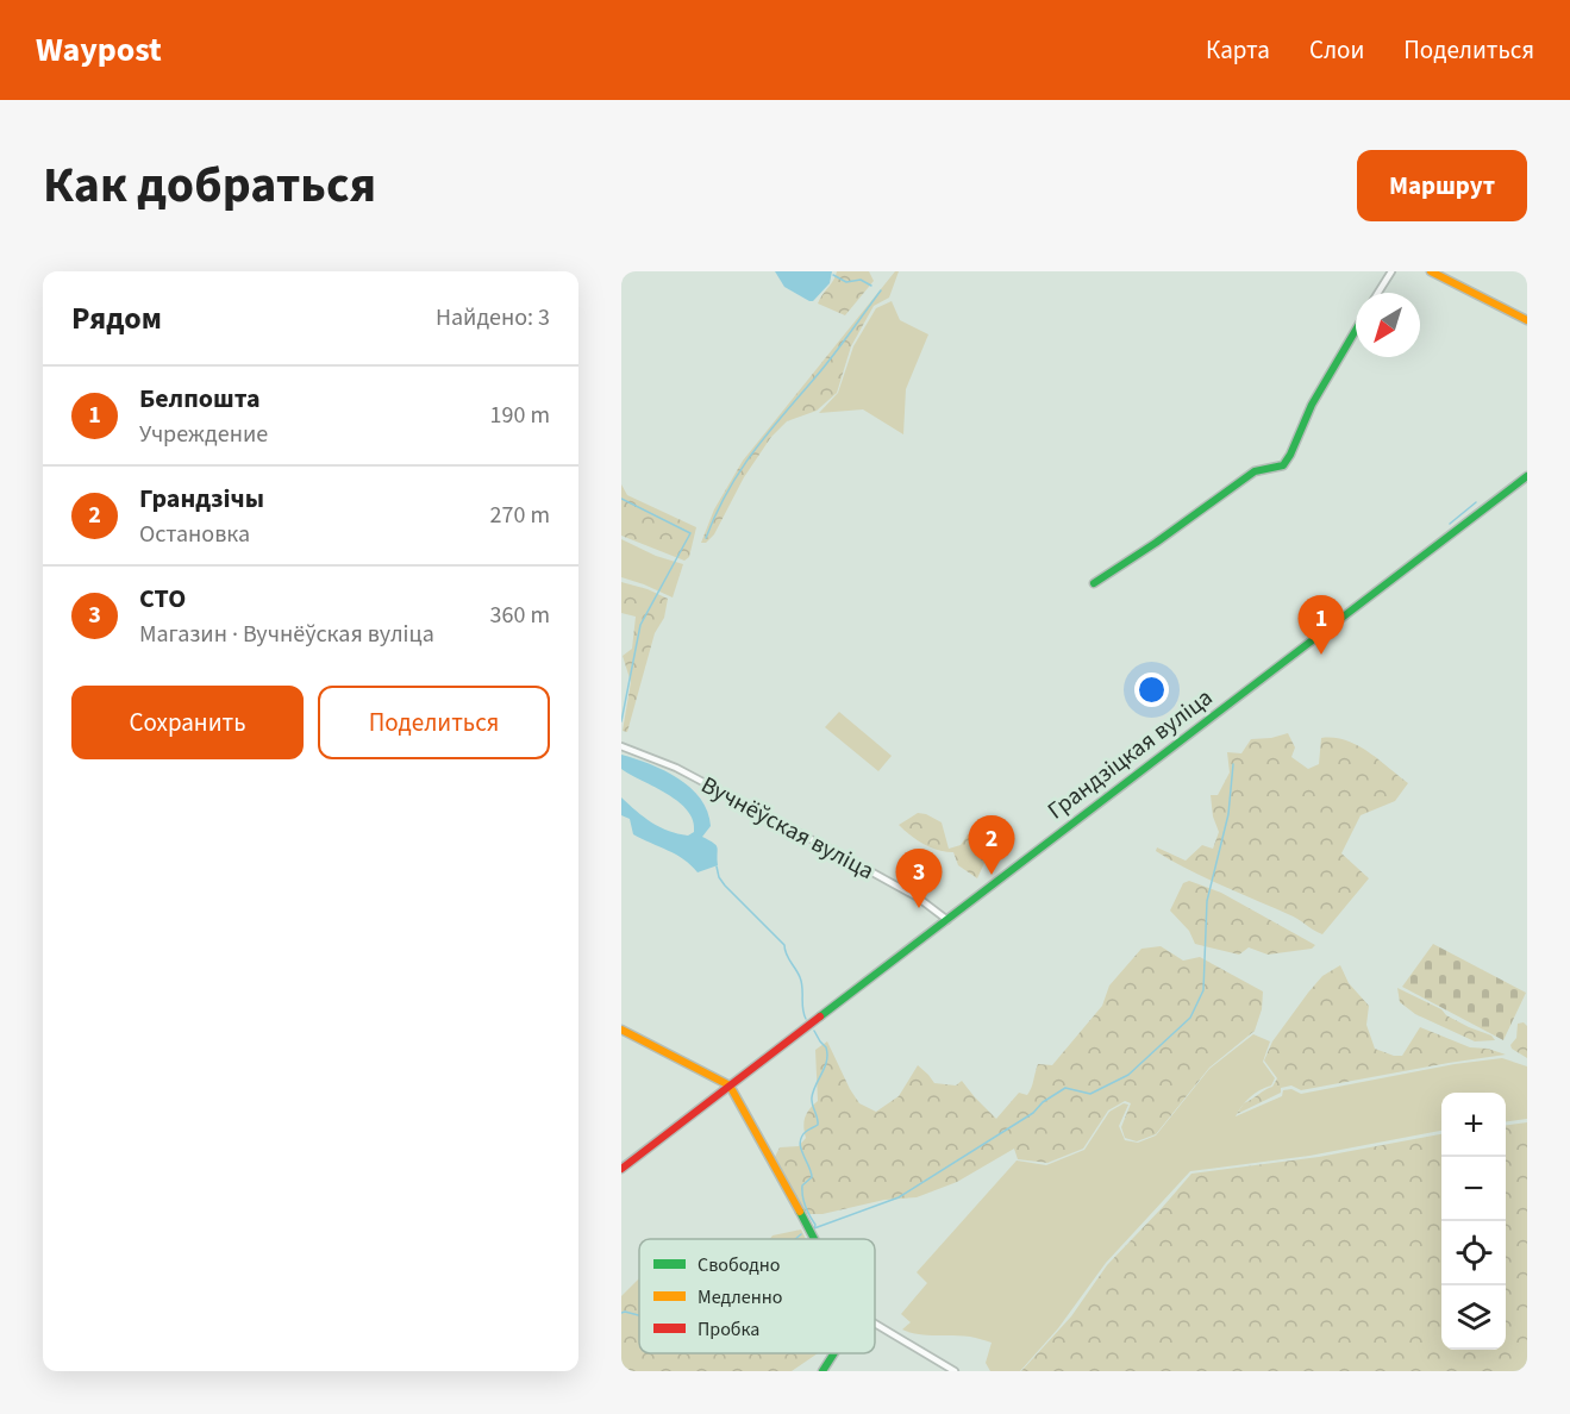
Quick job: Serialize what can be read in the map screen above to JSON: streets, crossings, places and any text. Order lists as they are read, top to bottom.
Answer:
{
  "streets": {
    "main road": ["Грандзіцкая вуліца"],
    "street": ["Вучнёўская вуліца"]
  },
  "crossings": [
    ["Грандзіцкая вуліца", "Вучнёўская вуліца"]
  ],
  "legend": ["Свободно", "Медленно", "Пробка"],
  "north": "bottom left",
  "page": {
    "header": "Waypost",
    "nav": ["Карта", "Слои", "Поделиться"],
    "title": "Как добраться",
    "buttons": [
      "Маршрут",
      ["Сохранить", "Поделиться"]
    ],
    "heading": ["Рядом", "Найдено: 3"],
    "list": [
      {
        "mark": "1",
        "name": "Белпошта",
        "note": "Учреждение",
        "value": "190 m"
      },
      {
        "mark": "2",
        "name": "Грандзічы",
        "note": "Остановка",
        "value": "270 m"
      },
      {
        "mark": "3",
        "name": "СТО",
        "note": "Магазин · Вучнёўская вуліца",
        "value": "360 m"
      }
    ],
    "pins": ["1", "2", "3"],
    "map_buttons": ["+", "−"]
  }
}
